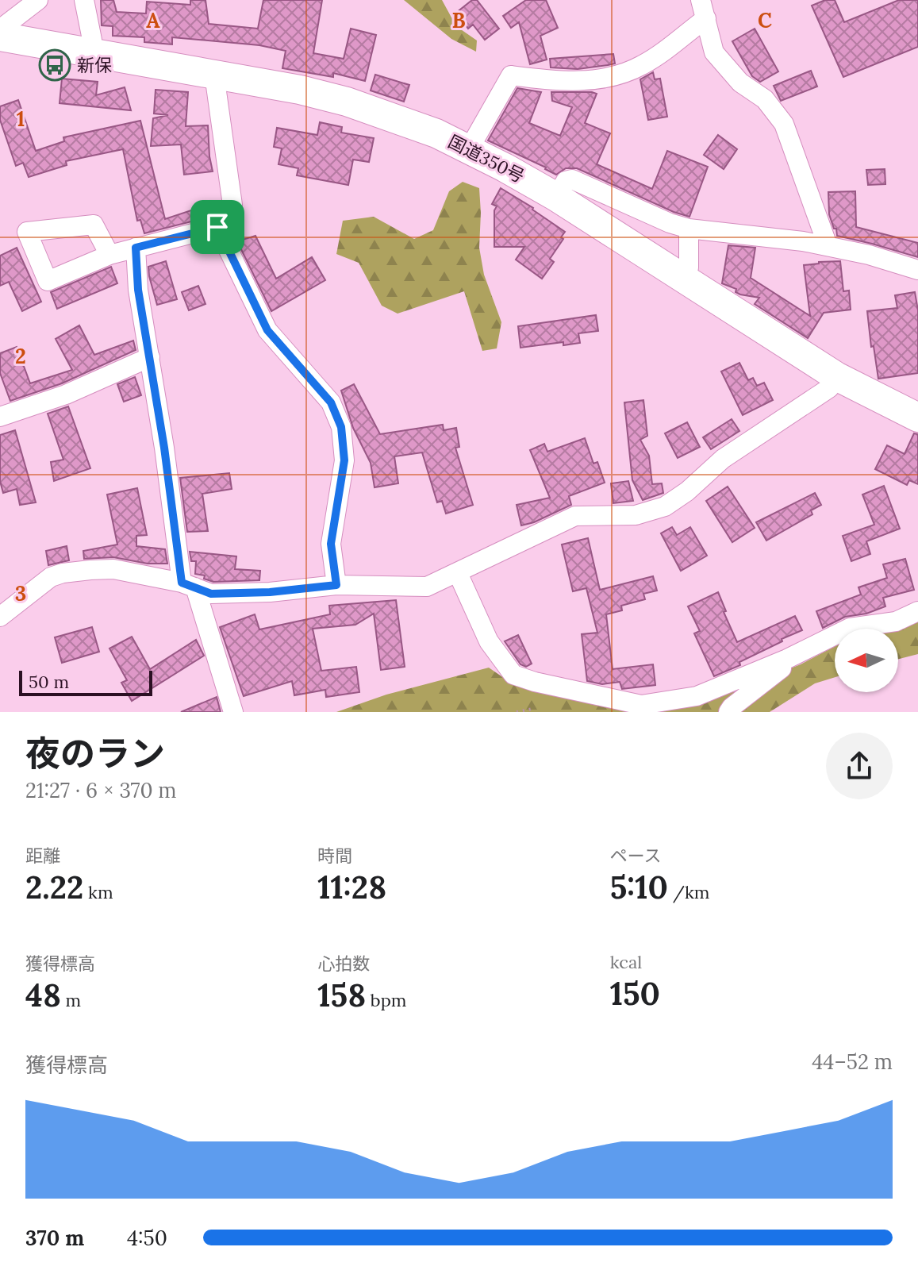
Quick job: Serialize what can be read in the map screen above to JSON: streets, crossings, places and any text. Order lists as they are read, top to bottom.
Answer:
{
  "streets": {
    "highway": ["国道350号"]
  },
  "places": {
    "bus stop": ["新保"]
  },
  "scale_bar": "50 m",
  "north": "left",
  "page": {
    "scale": "50 m",
    "heading": ["夜のラン", "21:27 · 6 × 370 m"],
    "stats": [
      ["距離", "2.22 km"],
      ["時間", "11:28"],
      ["ペース", "5:10 /km"],
      ["獲得標高", "48 m"],
      ["心拍数", "158 bpm"],
      ["kcal", "150"]
    ],
    "chart": ["獲得標高", "44–52 m"],
    "list": [
      {
        "name": "370 m",
        "note": "4:50"
      }
    ]
  },
  "grid": {
    "columns": ["A", "B", "C"],
    "rows": ["1", "2", "3"]
  }
}
